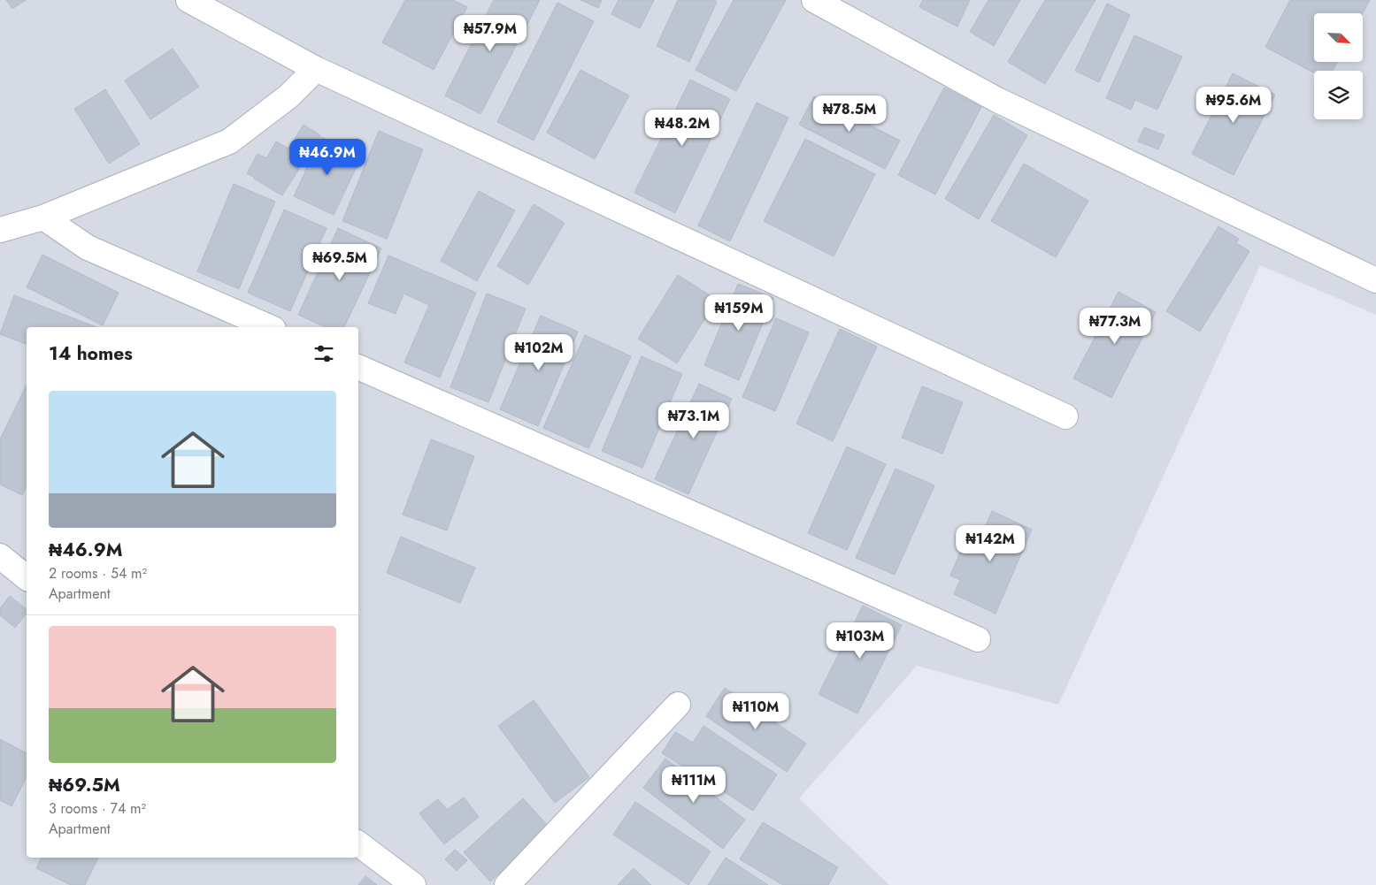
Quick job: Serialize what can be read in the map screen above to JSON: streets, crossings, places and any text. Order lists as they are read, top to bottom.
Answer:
{
  "north": "bottom right",
  "page": {
    "price": [
      "₦57.9M",
      "₦95.6M",
      "₦78.5M",
      "₦48.2M",
      "₦46.9M",
      "₦69.5M",
      "₦159M",
      "₦77.3M",
      "₦102M",
      "₦73.1M",
      "₦142M",
      "₦103M",
      "₦110M",
      "₦111M"
    ],
    "heading": "14 homes",
    "list": [
      {
        "name": "₦46.9M",
        "note": "2 rooms · 54 m² · Apartment"
      },
      {
        "name": "₦69.5M",
        "note": "3 rooms · 74 m² · Apartment"
      }
    ]
  }
}
